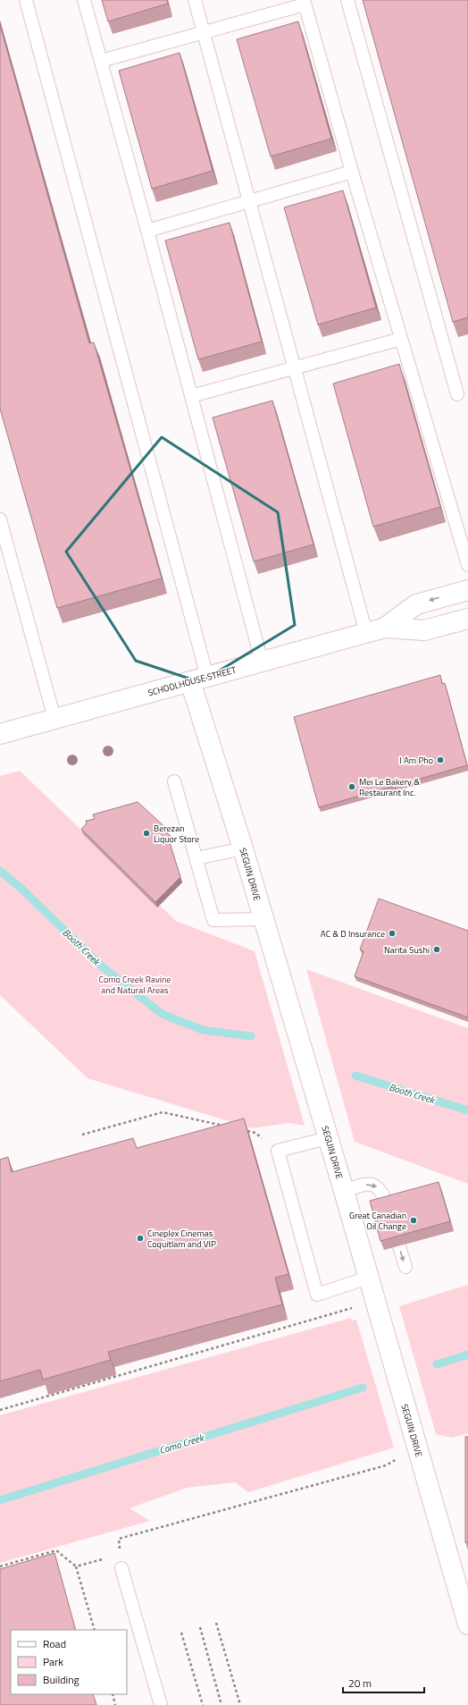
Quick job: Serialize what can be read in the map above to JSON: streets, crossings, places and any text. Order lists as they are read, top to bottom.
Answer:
{
  "streets": {
    "street": ["SCHOOLHOUSE STREET", "SEGUIN DRIVE"]
  },
  "crossings": [
    ["SCHOOLHOUSE STREET", "SEGUIN DRIVE"]
  ],
  "water": ["Booth Creek", "Como Creek"],
  "parks": ["Como Creek Ravine and Natural Areas"],
  "places": [
    "I Am Pho",
    "Mei Le Bakery & Restaurant Inc.",
    "Berezan Liquor Store",
    "AC & D Insurance",
    "Narita Sushi",
    "Great Canadian Oil Change",
    "Cineplex Cinemas Coquitlam and VIP"
  ],
  "legend": ["Road", "Park", "Building"],
  "scale_bar": "20 m"
}
